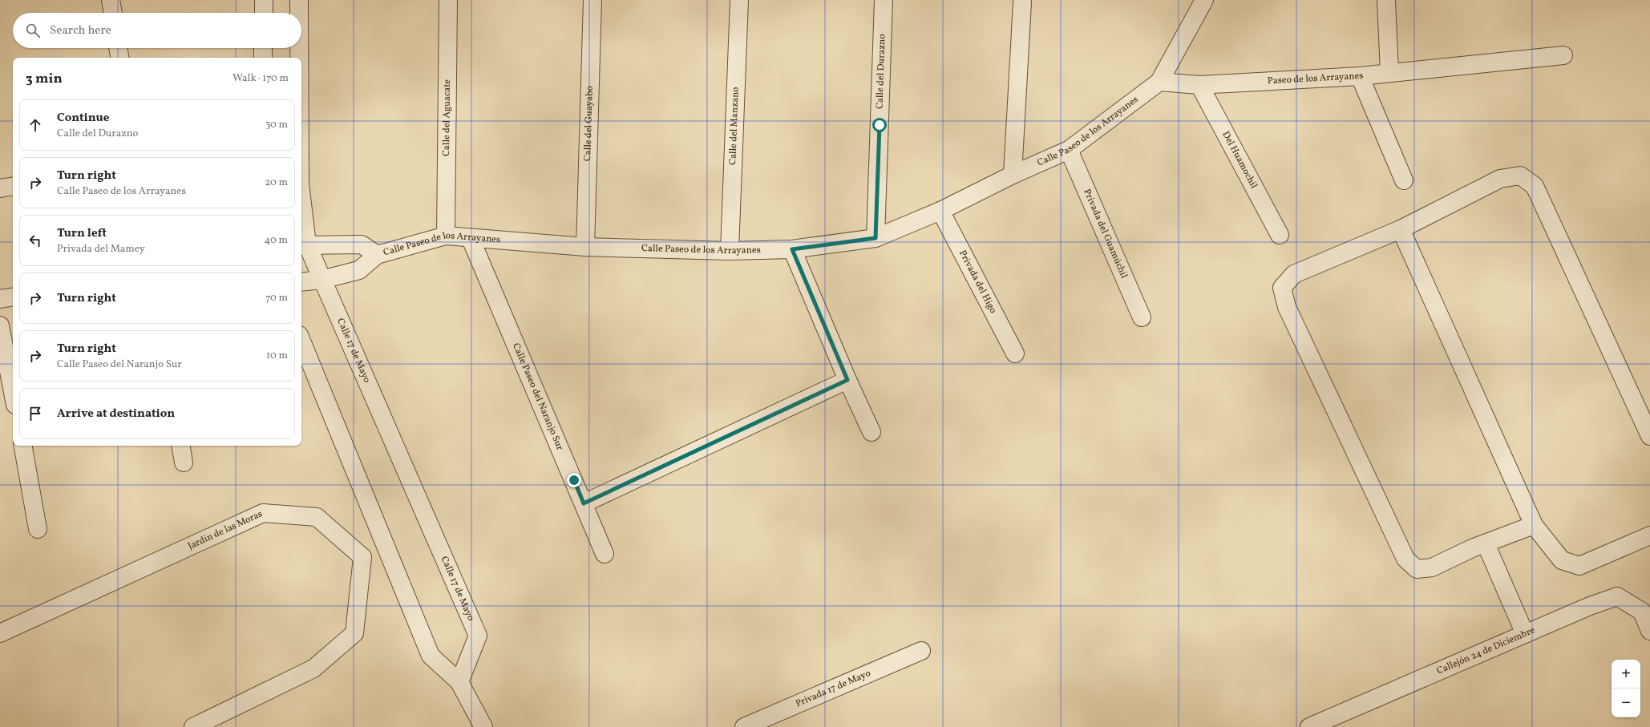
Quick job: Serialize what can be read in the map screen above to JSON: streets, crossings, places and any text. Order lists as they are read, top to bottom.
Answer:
{
  "streets": {
    "street": [
      "Calle del Durazno",
      "Paseo de los Arrayanes",
      "Calle del Aguacate",
      "Calle del Guayabo",
      "Calle del Manzano",
      "Calle Paseo de los Arrayanes",
      "Del Huamochil",
      "Privada del Guamúchil",
      "Privada del Higo",
      "Calle 17 de Mayo",
      "Calle Paseo del Naranjo Sur",
      "Jardin de las Moras",
      "Callejón 24 de Diciembre",
      "Privada 17 de Mayo"
    ]
  },
  "crossings": [
    ["Calle del Durazno", "Calle Paseo de los Arrayanes"],
    ["Paseo de los Arrayanes", "Calle Paseo de los Arrayanes"],
    ["Paseo de los Arrayanes", "Del Huamochil"],
    ["Calle del Aguacate", "Calle Paseo de los Arrayanes"],
    ["Calle del Guayabo", "Calle Paseo de los Arrayanes"],
    ["Calle del Manzano", "Calle Paseo de los Arrayanes"],
    ["Calle Paseo de los Arrayanes", "Privada del Guamúchil"],
    ["Calle Paseo de los Arrayanes", "Privada del Higo"],
    ["Calle Paseo de los Arrayanes", "Calle 17 de Mayo"],
    ["Calle Paseo de los Arrayanes", "Calle Paseo del Naranjo Sur"]
  ],
  "page": {
    "search": "Search here",
    "heading": ["3 min", "Walk · 170 m"],
    "list": [
      ["Continue", "Calle del Durazno", "30 m"],
      ["Turn right", "Calle Paseo de los Arrayanes", "20 m"],
      ["Turn left", "Privada del Mamey", "40 m"],
      ["Turn right", "70 m"],
      ["Turn right", "Calle Paseo del Naranjo Sur", "10 m"],
      "Arrive at destination"
    ],
    "map_buttons": ["+", "−"]
  }
}
